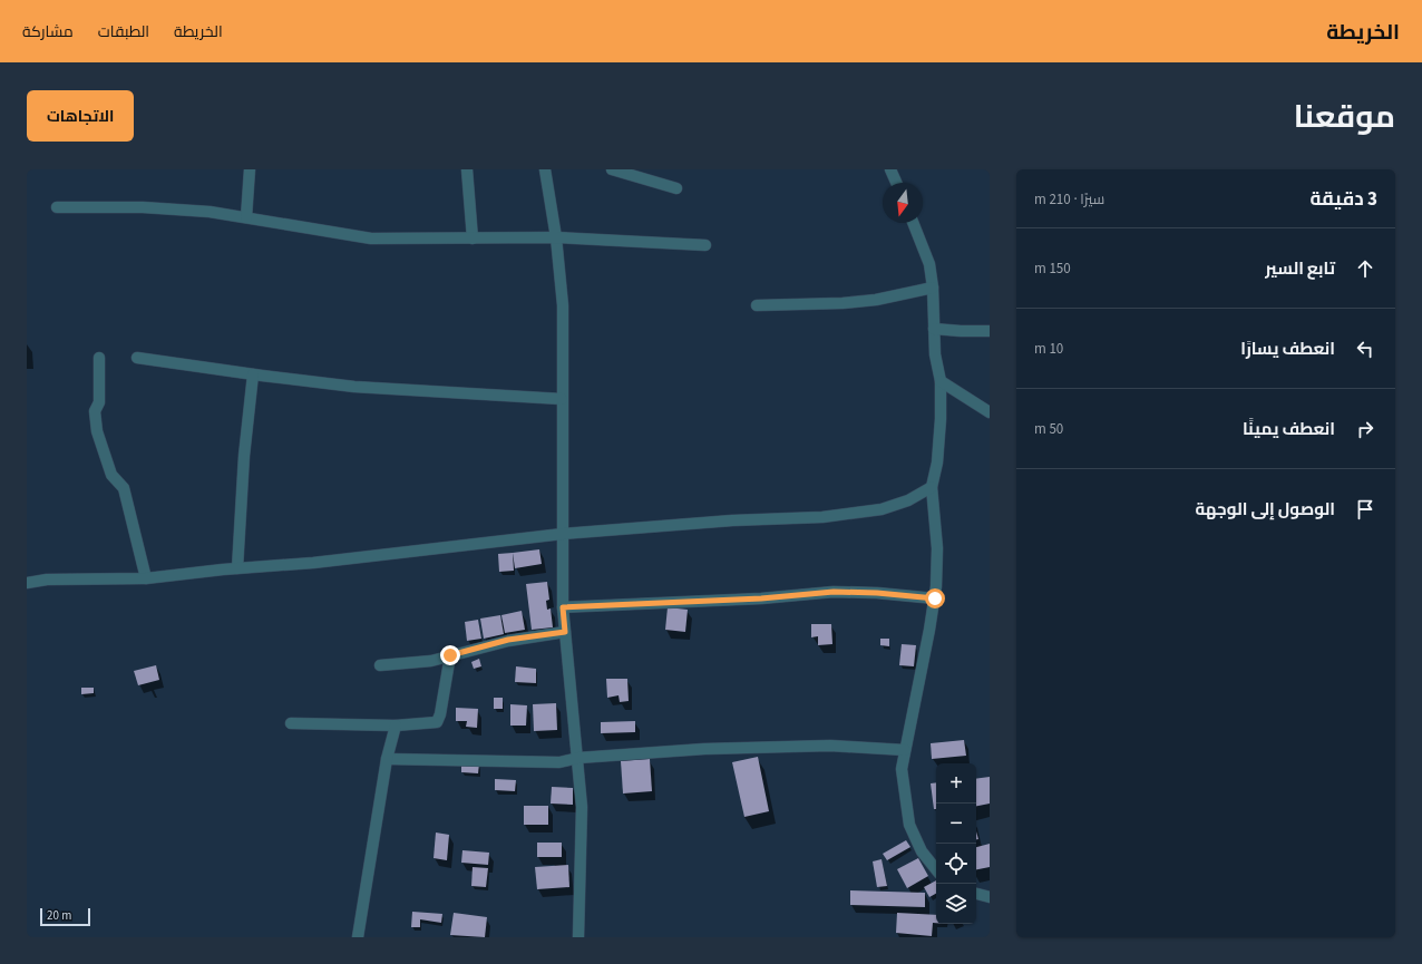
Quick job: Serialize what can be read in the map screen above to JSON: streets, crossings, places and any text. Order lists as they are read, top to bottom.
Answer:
{
  "scale_bar": "20 m",
  "north": "bottom",
  "page": {
    "header": "الخريطة",
    "nav": ["الخريطة", "الطبقات", "مشاركة"],
    "title": "موقعنا",
    "buttons": "الاتجاهات",
    "heading": ["3 دقيقة", "سيرًا · 210 m"],
    "list": [
      ["تابع السير", "150 m"],
      ["انعطف يسارًا", "10 m"],
      ["انعطف يمينًا", "50 m"],
      "الوصول إلى الوجهة"
    ],
    "map_buttons": ["+", "−"],
    "scale": "20 m"
  }
}
